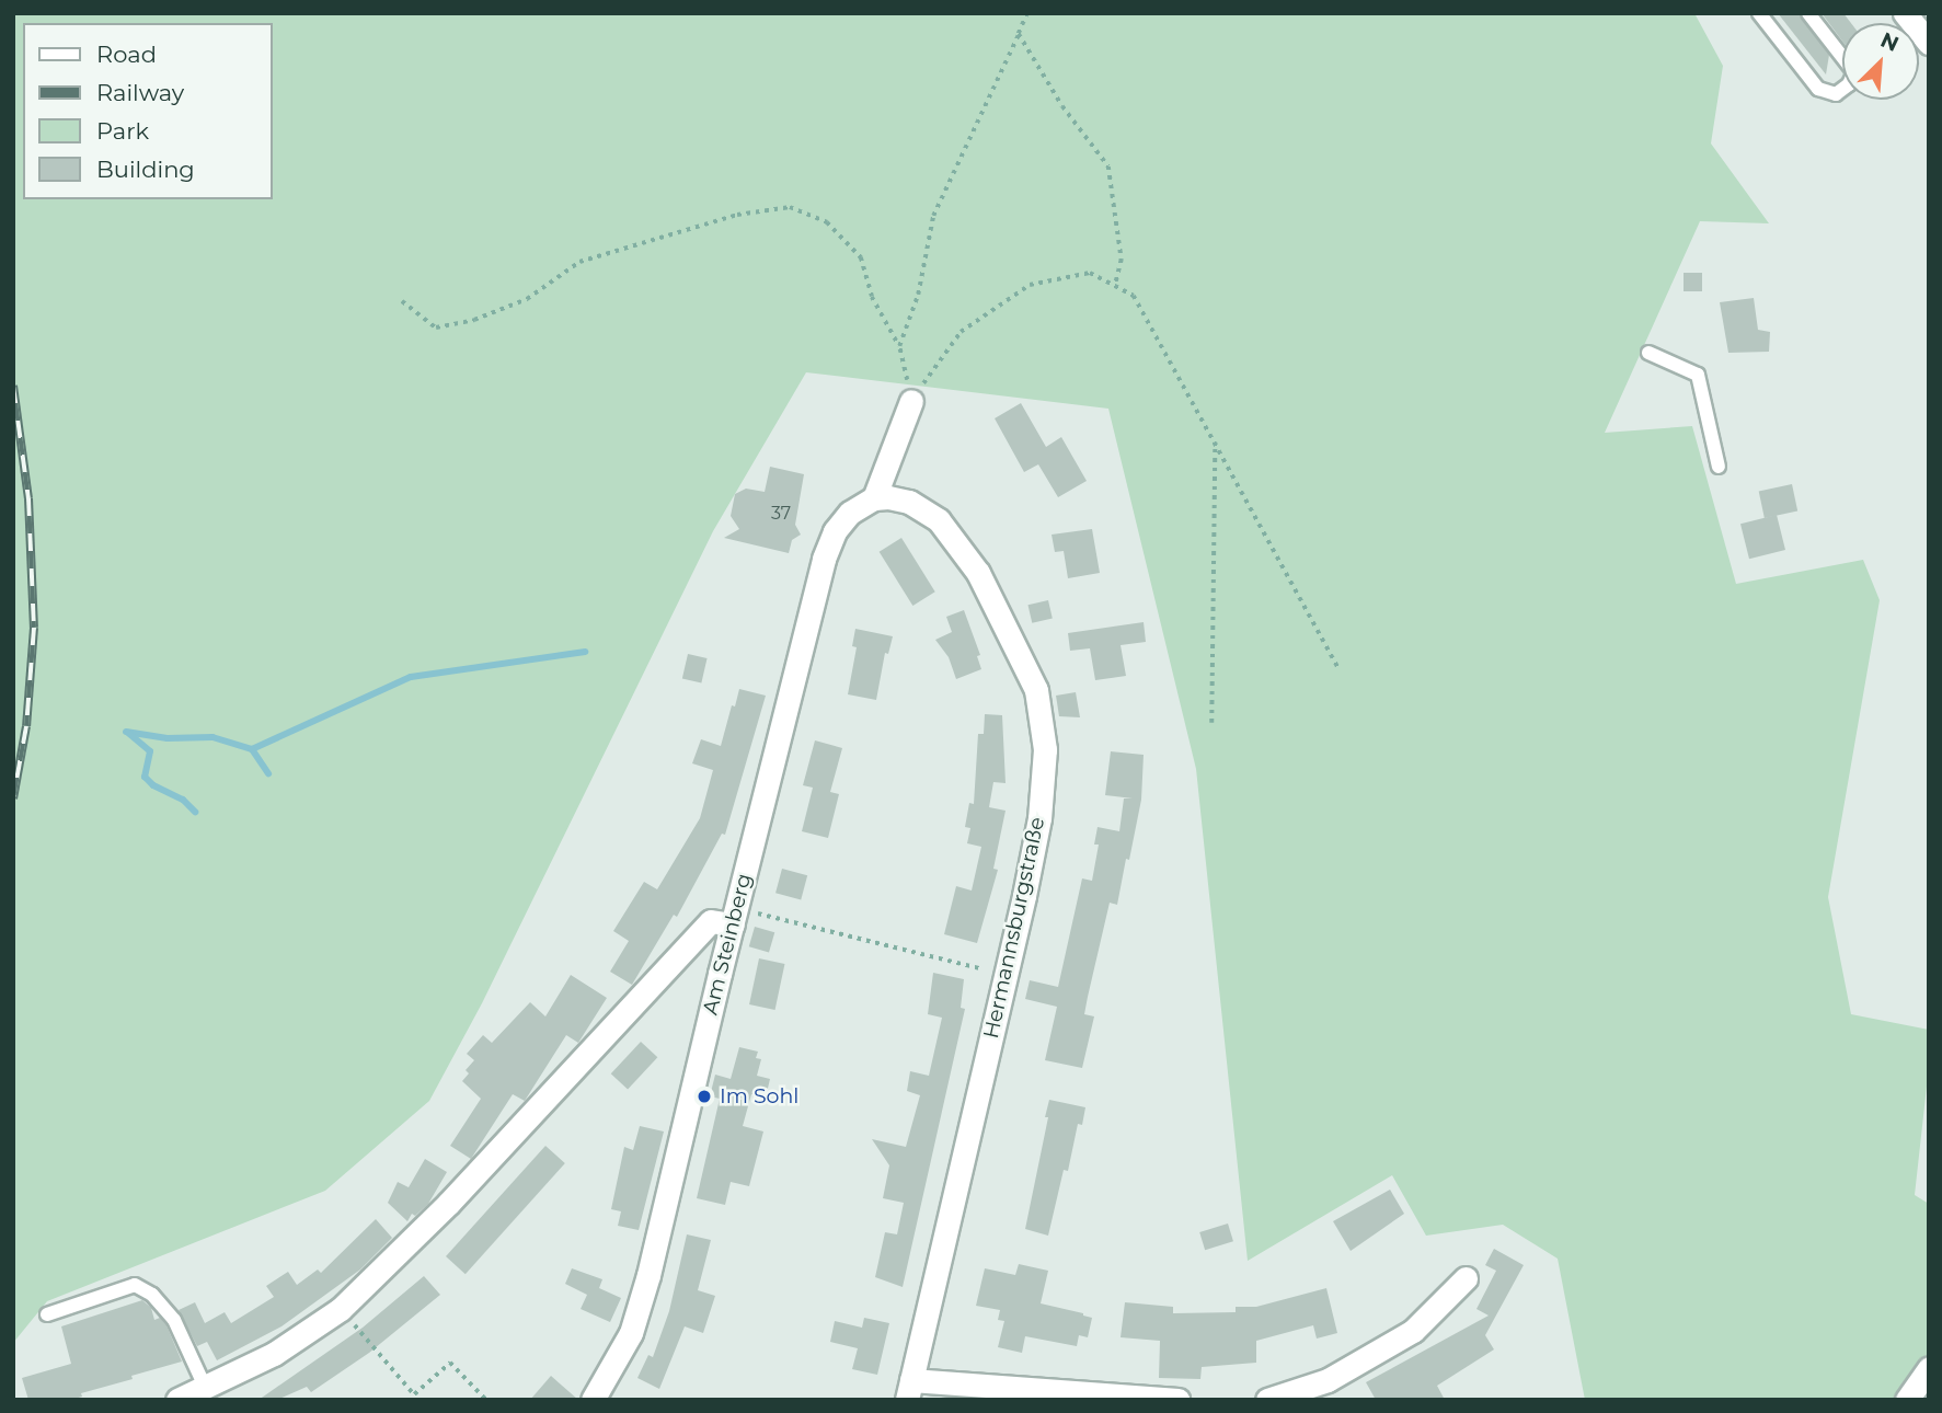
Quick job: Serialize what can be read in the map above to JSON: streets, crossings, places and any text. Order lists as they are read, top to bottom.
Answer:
{
  "streets": {
    "street": ["Hermannsburgstraße", "Am Steinberg"]
  },
  "crossings": [
    ["Hermannsburgstraße", "Am Steinberg"]
  ],
  "places": ["Im Sohl"],
  "house_numbers": ["37"],
  "legend": [
    "Road",
    "Railway",
    "Park",
    "Building"
  ],
  "north": "top right"
}
